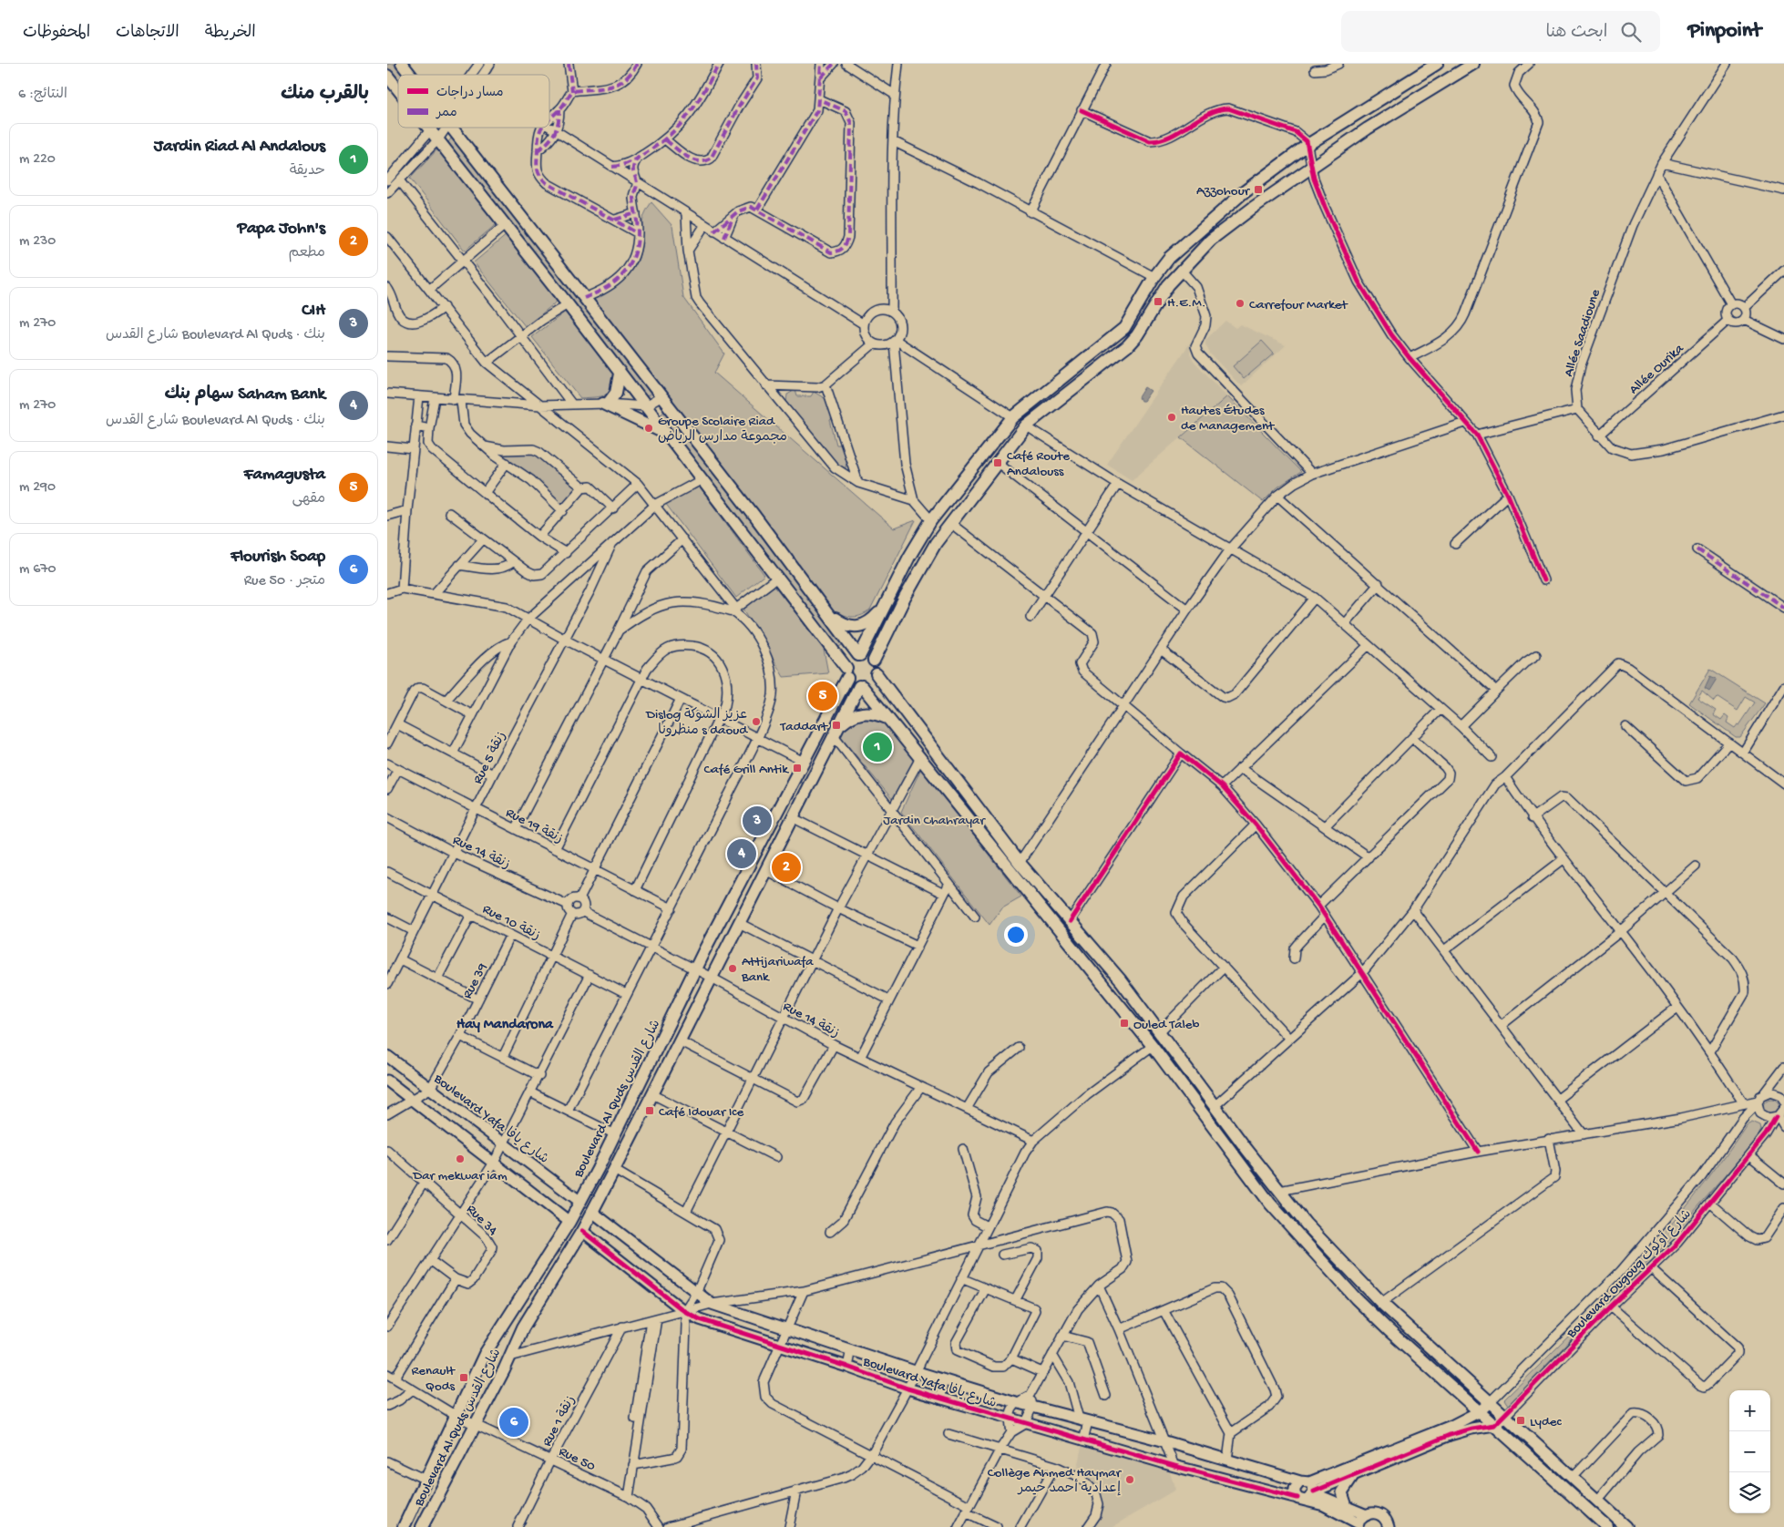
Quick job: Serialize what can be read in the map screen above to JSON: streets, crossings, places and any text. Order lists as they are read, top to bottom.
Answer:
{
  "streets": {
    "main road": ["Boulevard Al Quds شارع القدس"],
    "street": [
      "Allée Saadioune",
      "Allée Ourika",
      "Rue 5 زنقة",
      "Rue 19 زنقة",
      "Rue 14 زنقة",
      "Rue 10 زنقة",
      "Rue 39",
      "Boulevard Yafa شارع يافا",
      "Rue 34",
      "Boulevard Ougoug شارع أوكوك",
      "Rue 1 زنقة",
      "Rue 50"
    ]
  },
  "crossings": [
    ["Rue 5 زنقة", "Rue 19 زنقة"],
    ["Rue 5 زنقة", "Rue 14 زنقة"],
    ["Rue 5 زنقة", "Rue 10 زنقة"],
    ["Rue 14 زنقة", "Boulevard Al Quds شارع القدس"],
    ["Rue 10 زنقة", "Rue 39"],
    ["Rue 39", "Boulevard Yafa شارع يافا"],
    ["Boulevard Al Quds شارع القدس", "Boulevard Yafa شارع يافا"],
    ["Boulevard Al Quds شارع القدس", "Rue 50"],
    ["Rue 1 زنقة", "Rue 50"]
  ],
  "districts": ["Hay Mandarona"],
  "parks": ["Jardin Chahrayar"],
  "places": {
    "transit": [
      "Azzohour",
      "H.E.M.",
      "Café Route Andalouss",
      "Taddart",
      "Café Grill Antik",
      "Ouled Taleb",
      "Café Idouar Ice",
      "Renault Qods",
      "Lydec"
    ],
    "other": [
      "Carrefour Market",
      "Hautes Études de Management",
      "Groupe Scolaire Riad مجموعة مدارس الرياض",
      "Dislog عزيز الشوكة منظرونا s daoud",
      "Attijariwafa Bank",
      "Dar mekwar iam",
      "Collège Ahmed Haymar إعدادية أحمد حيمر"
    ]
  },
  "legend": ["مسار دراجات", "ممر"],
  "page": {
    "header": "Pinpoint",
    "search": "ابحث هنا",
    "nav": ["الخريطة", "الاتجاهات", "المحفوظات"],
    "heading": ["بالقرب منك", "النتائج: 6"],
    "list": [
      {
        "mark": "1",
        "name": "Jardin Riad Al Andalous",
        "note": "حديقة",
        "value": "220 m"
      },
      {
        "mark": "2",
        "name": "Papa John's",
        "note": "مطعم",
        "value": "230 m"
      },
      {
        "mark": "3",
        "name": "CIH",
        "note": "بنك · Boulevard Al Quds شارع القدس",
        "value": "270 m"
      },
      {
        "mark": "4",
        "name": "Saham Bank سهام بنك",
        "note": "بنك · Boulevard Al Quds شارع القدس",
        "value": "270 m"
      },
      {
        "mark": "5",
        "name": "Famagusta",
        "note": "مقهى",
        "value": "290 m"
      },
      {
        "mark": "6",
        "name": "Flourish Soap",
        "note": "متجر · Rue 50",
        "value": "670 m"
      }
    ],
    "pins": [
      "5",
      "1",
      "3",
      "4",
      "2",
      "6"
    ],
    "map_buttons": ["+", "−"]
  }
}
